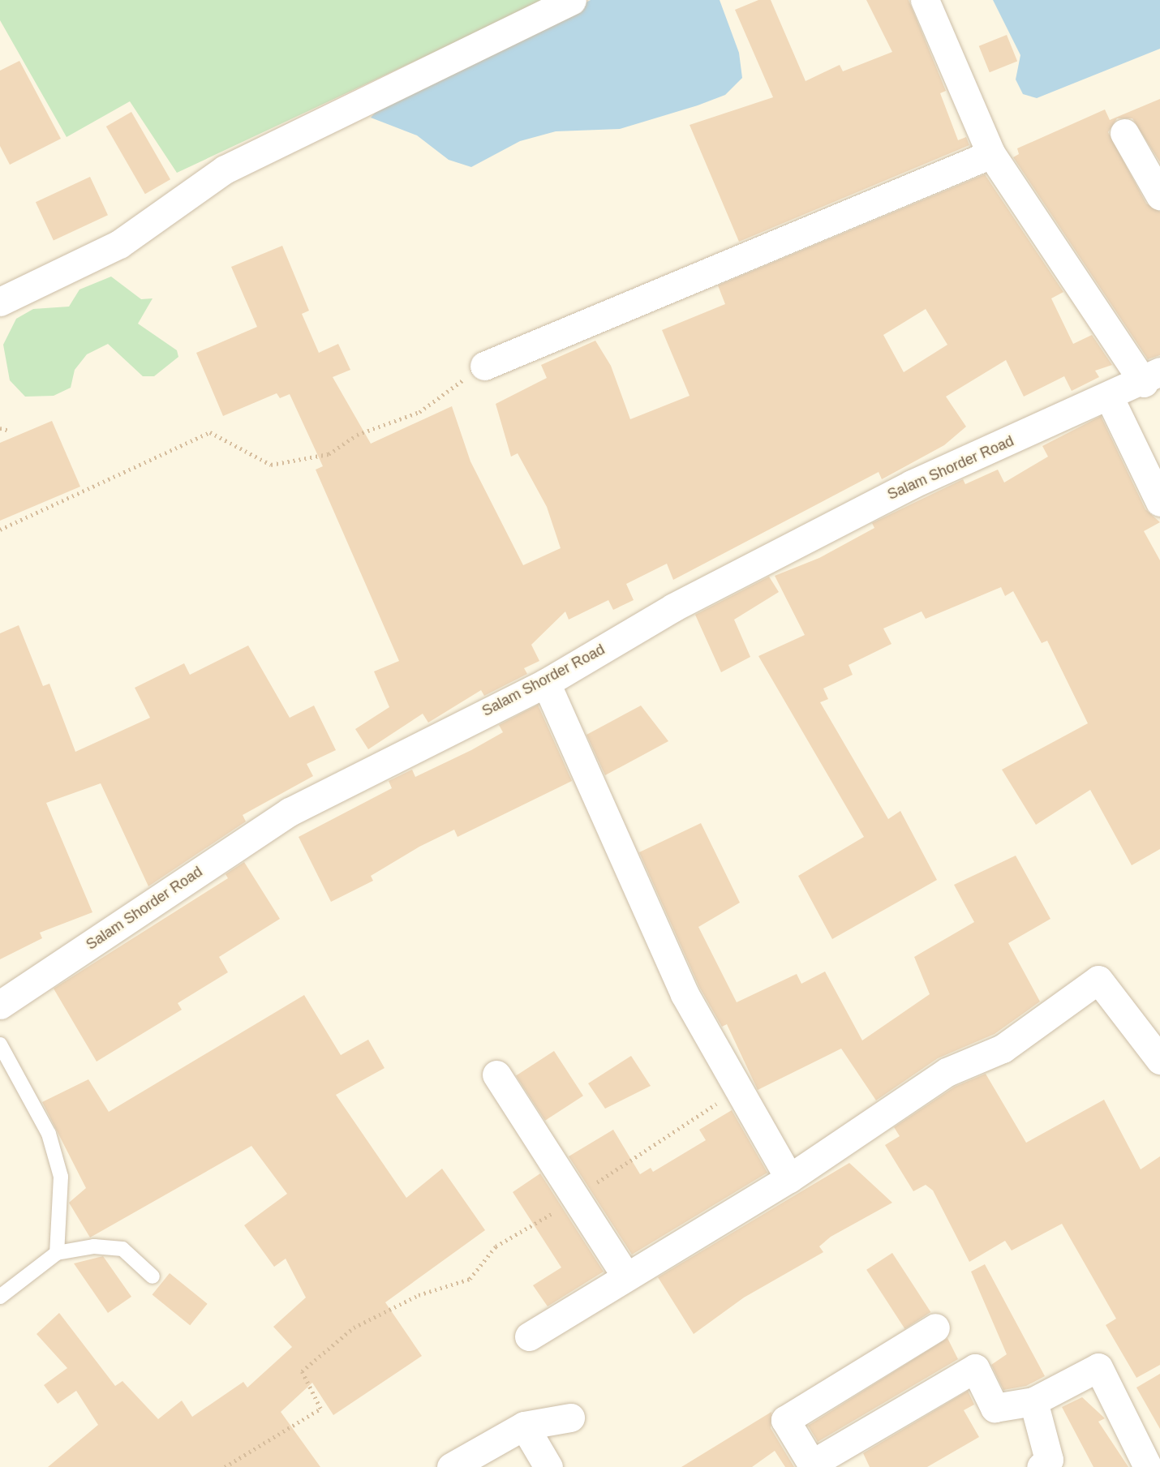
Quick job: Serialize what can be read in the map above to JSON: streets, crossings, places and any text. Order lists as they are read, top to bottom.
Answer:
{
  "streets": {
    "street": ["Salam Shorder Road"]
  }
}
